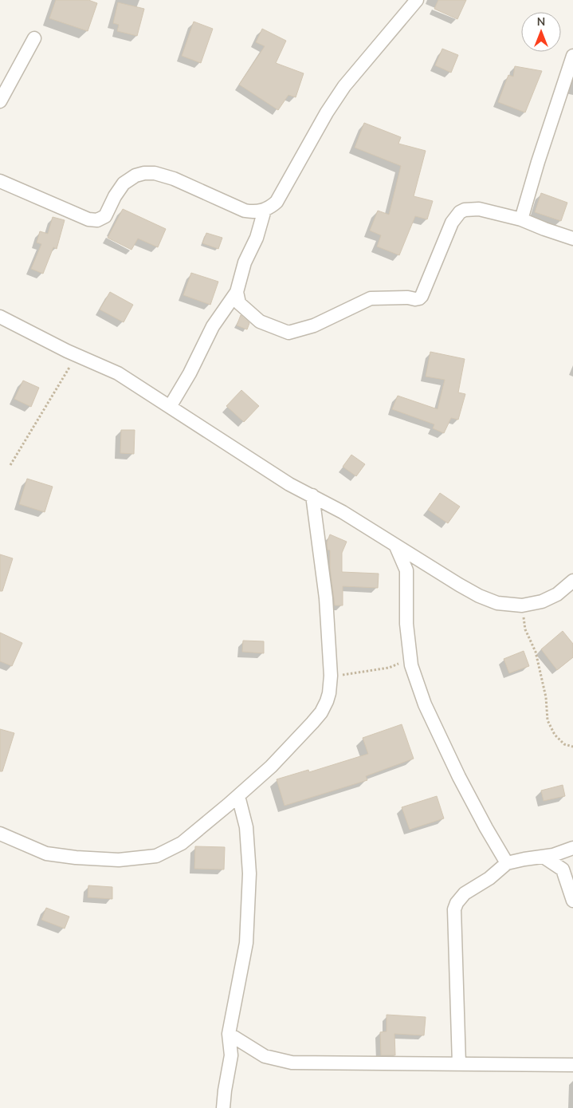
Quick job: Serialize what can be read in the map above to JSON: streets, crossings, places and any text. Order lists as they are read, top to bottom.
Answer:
{
  "north": "top"
}
